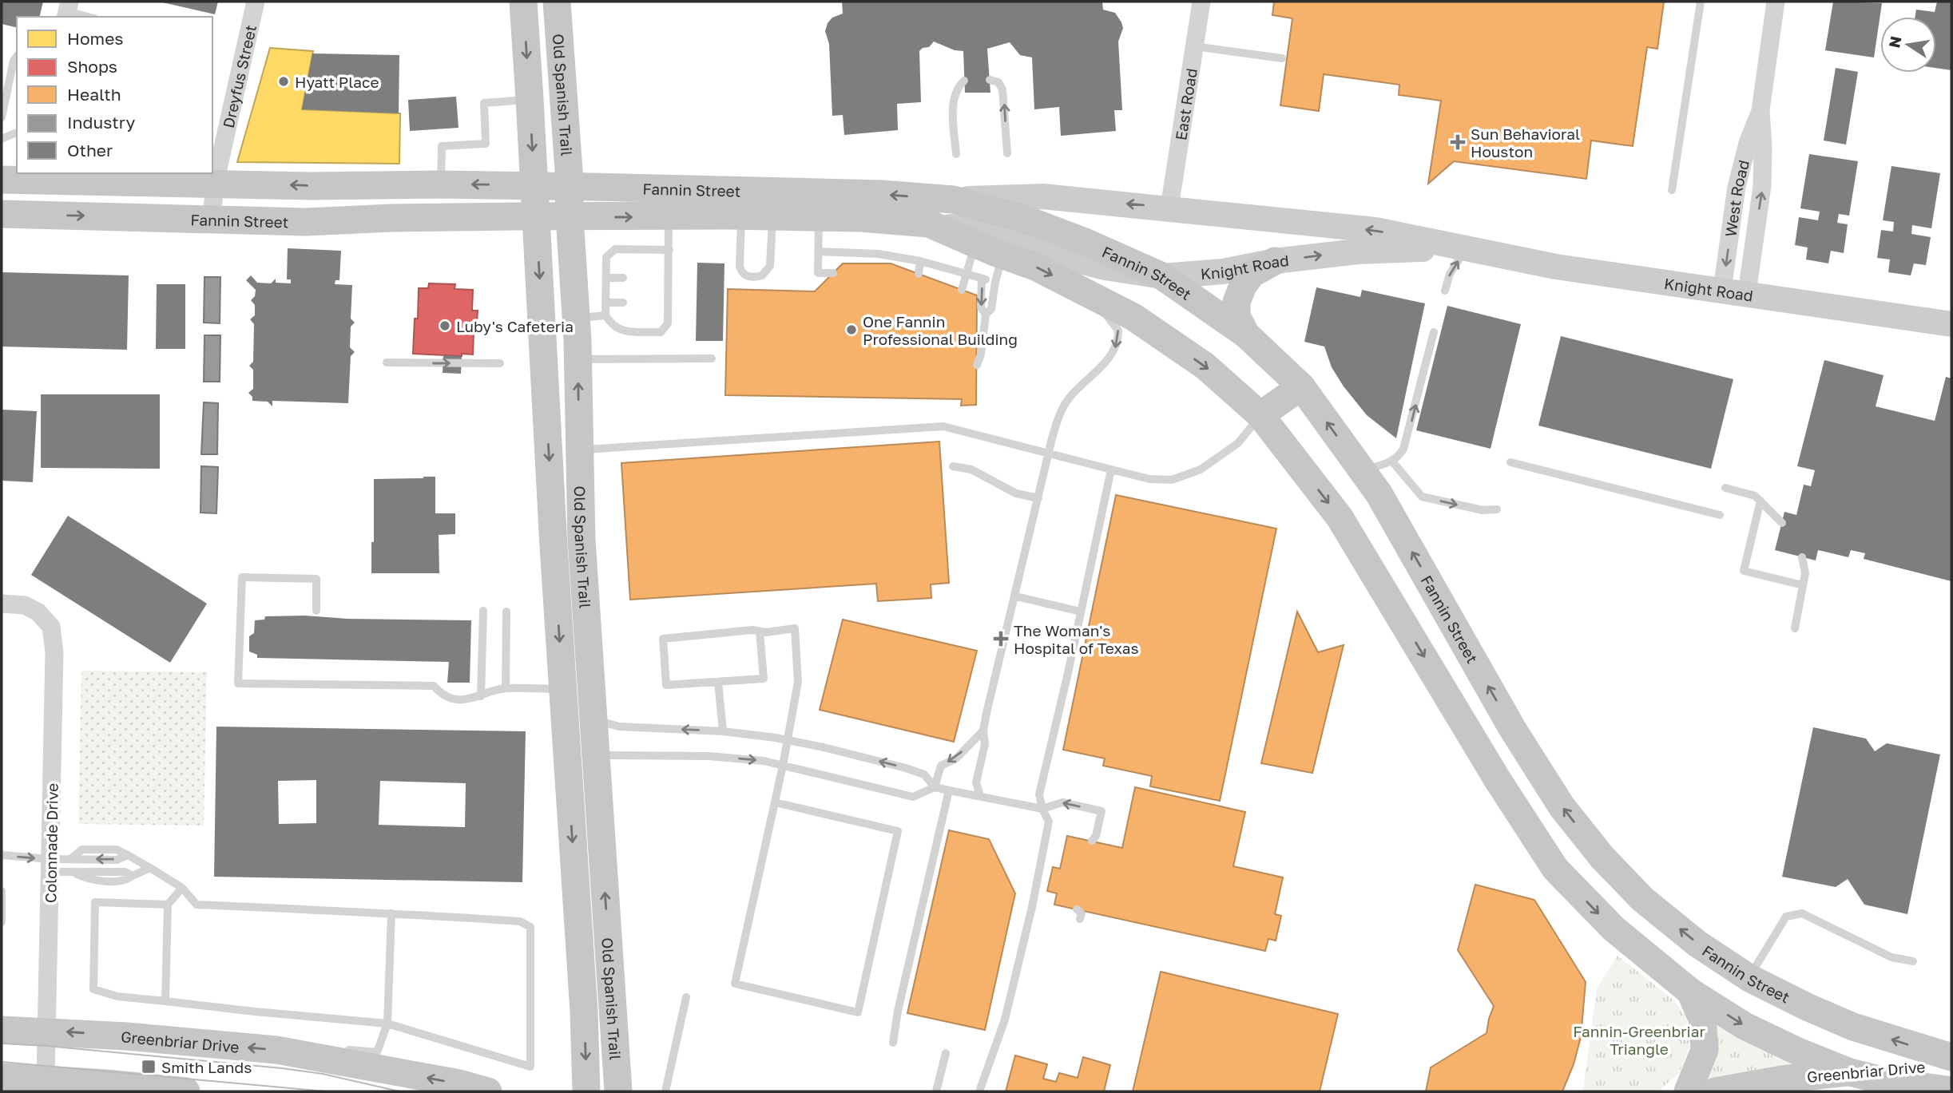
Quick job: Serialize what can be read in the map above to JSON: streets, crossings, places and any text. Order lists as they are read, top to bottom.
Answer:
{
  "streets": {
    "main road": ["Old Spanish Trail", "Fannin Street", "Greenbriar Drive"],
    "street": [
      "Dreyfus Street",
      "East Road",
      "West Road",
      "Knight Road",
      "Colonnade Drive"
    ]
  },
  "crossings": [
    ["Dreyfus Street", "Fannin Street"],
    ["Old Spanish Trail", "Fannin Street"],
    ["East Road", "Knight Road"],
    ["Fannin Street", "Knight Road"],
    ["Fannin Street", "Greenbriar Drive"],
    ["West Road", "Knight Road"],
    ["Colonnade Drive", "Greenbriar Drive"]
  ],
  "parks": ["Fannin-Greenbriar Triangle"],
  "places": {
    "other": ["Hyatt Place", "Luby's Cafeteria", "One Fannin Professional Building"],
    "health": ["Sun Behavioral Houston", "The Woman's Hospital of Texas"],
    "transit": ["Smith Lands"]
  },
  "legend": [
    "Homes",
    "Shops",
    "Health",
    "Industry",
    "Other"
  ],
  "north": "left"
}
